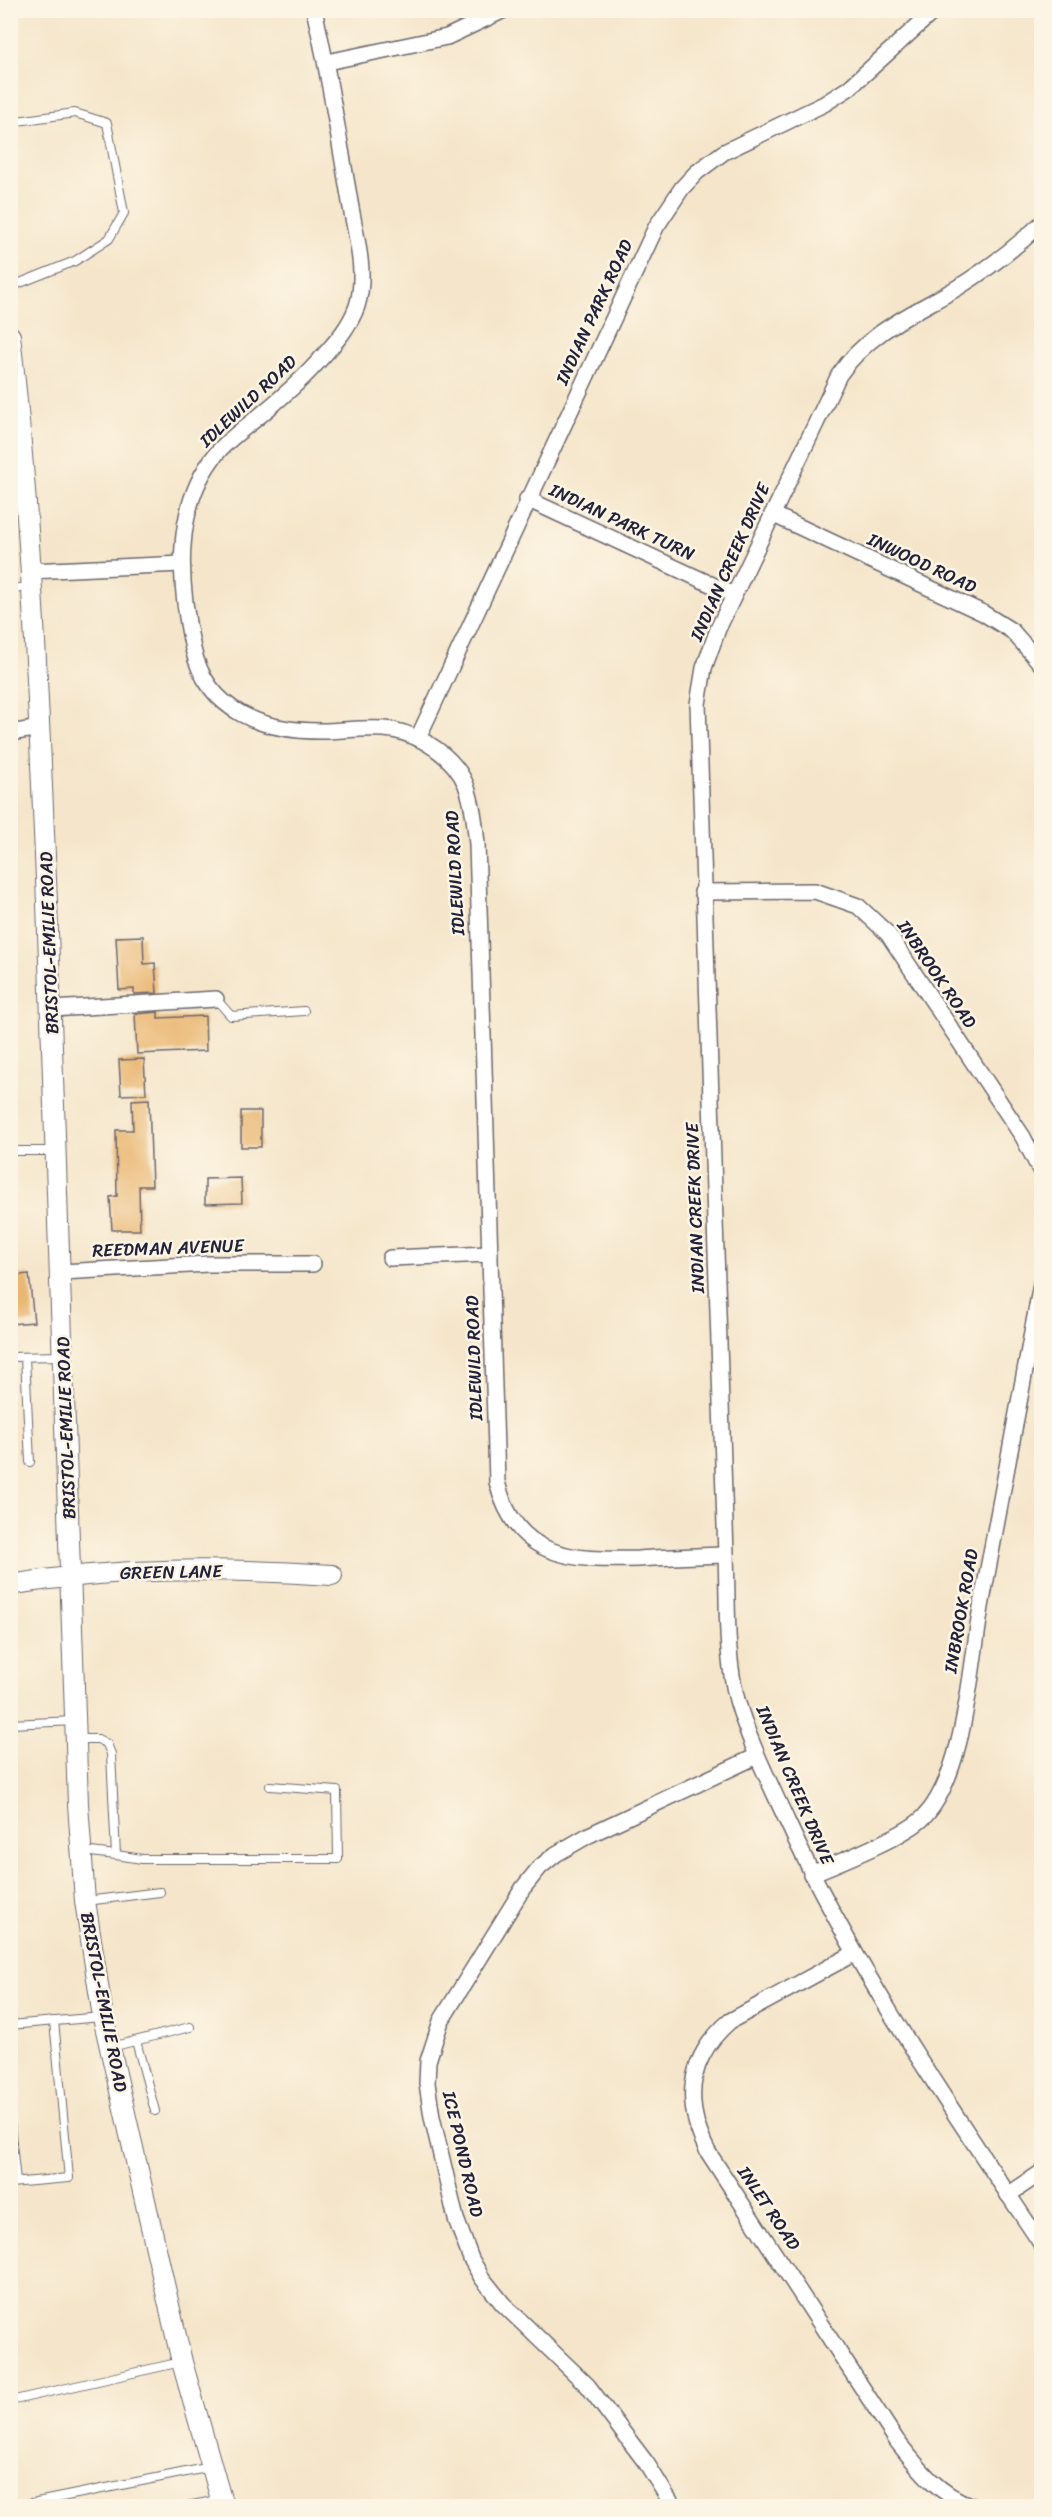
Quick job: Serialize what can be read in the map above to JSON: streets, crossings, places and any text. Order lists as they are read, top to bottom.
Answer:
{
  "streets": {
    "street": [
      "INDIAN PARK ROAD",
      "IDLEWILD ROAD",
      "INDIAN PARK TURN",
      "INDIAN CREEK DRIVE",
      "INWOOD ROAD",
      "BRISTOL-EMILIE ROAD",
      "INBROOK ROAD",
      "REEDMAN AVENUE",
      "GREEN LANE",
      "ICE POND ROAD",
      "INLET ROAD"
    ]
  },
  "crossings": [
    ["INDIAN PARK ROAD", "IDLEWILD ROAD"],
    ["INDIAN PARK ROAD", "INDIAN PARK TURN"],
    ["IDLEWILD ROAD", "INDIAN CREEK DRIVE"],
    ["INDIAN PARK TURN", "INDIAN CREEK DRIVE"],
    ["INDIAN CREEK DRIVE", "INWOOD ROAD"],
    ["INDIAN CREEK DRIVE", "INBROOK ROAD"],
    ["INDIAN CREEK DRIVE", "ICE POND ROAD"],
    ["INDIAN CREEK DRIVE", "INLET ROAD"],
    ["BRISTOL-EMILIE ROAD", "REEDMAN AVENUE"],
    ["BRISTOL-EMILIE ROAD", "GREEN LANE"]
  ]
}
